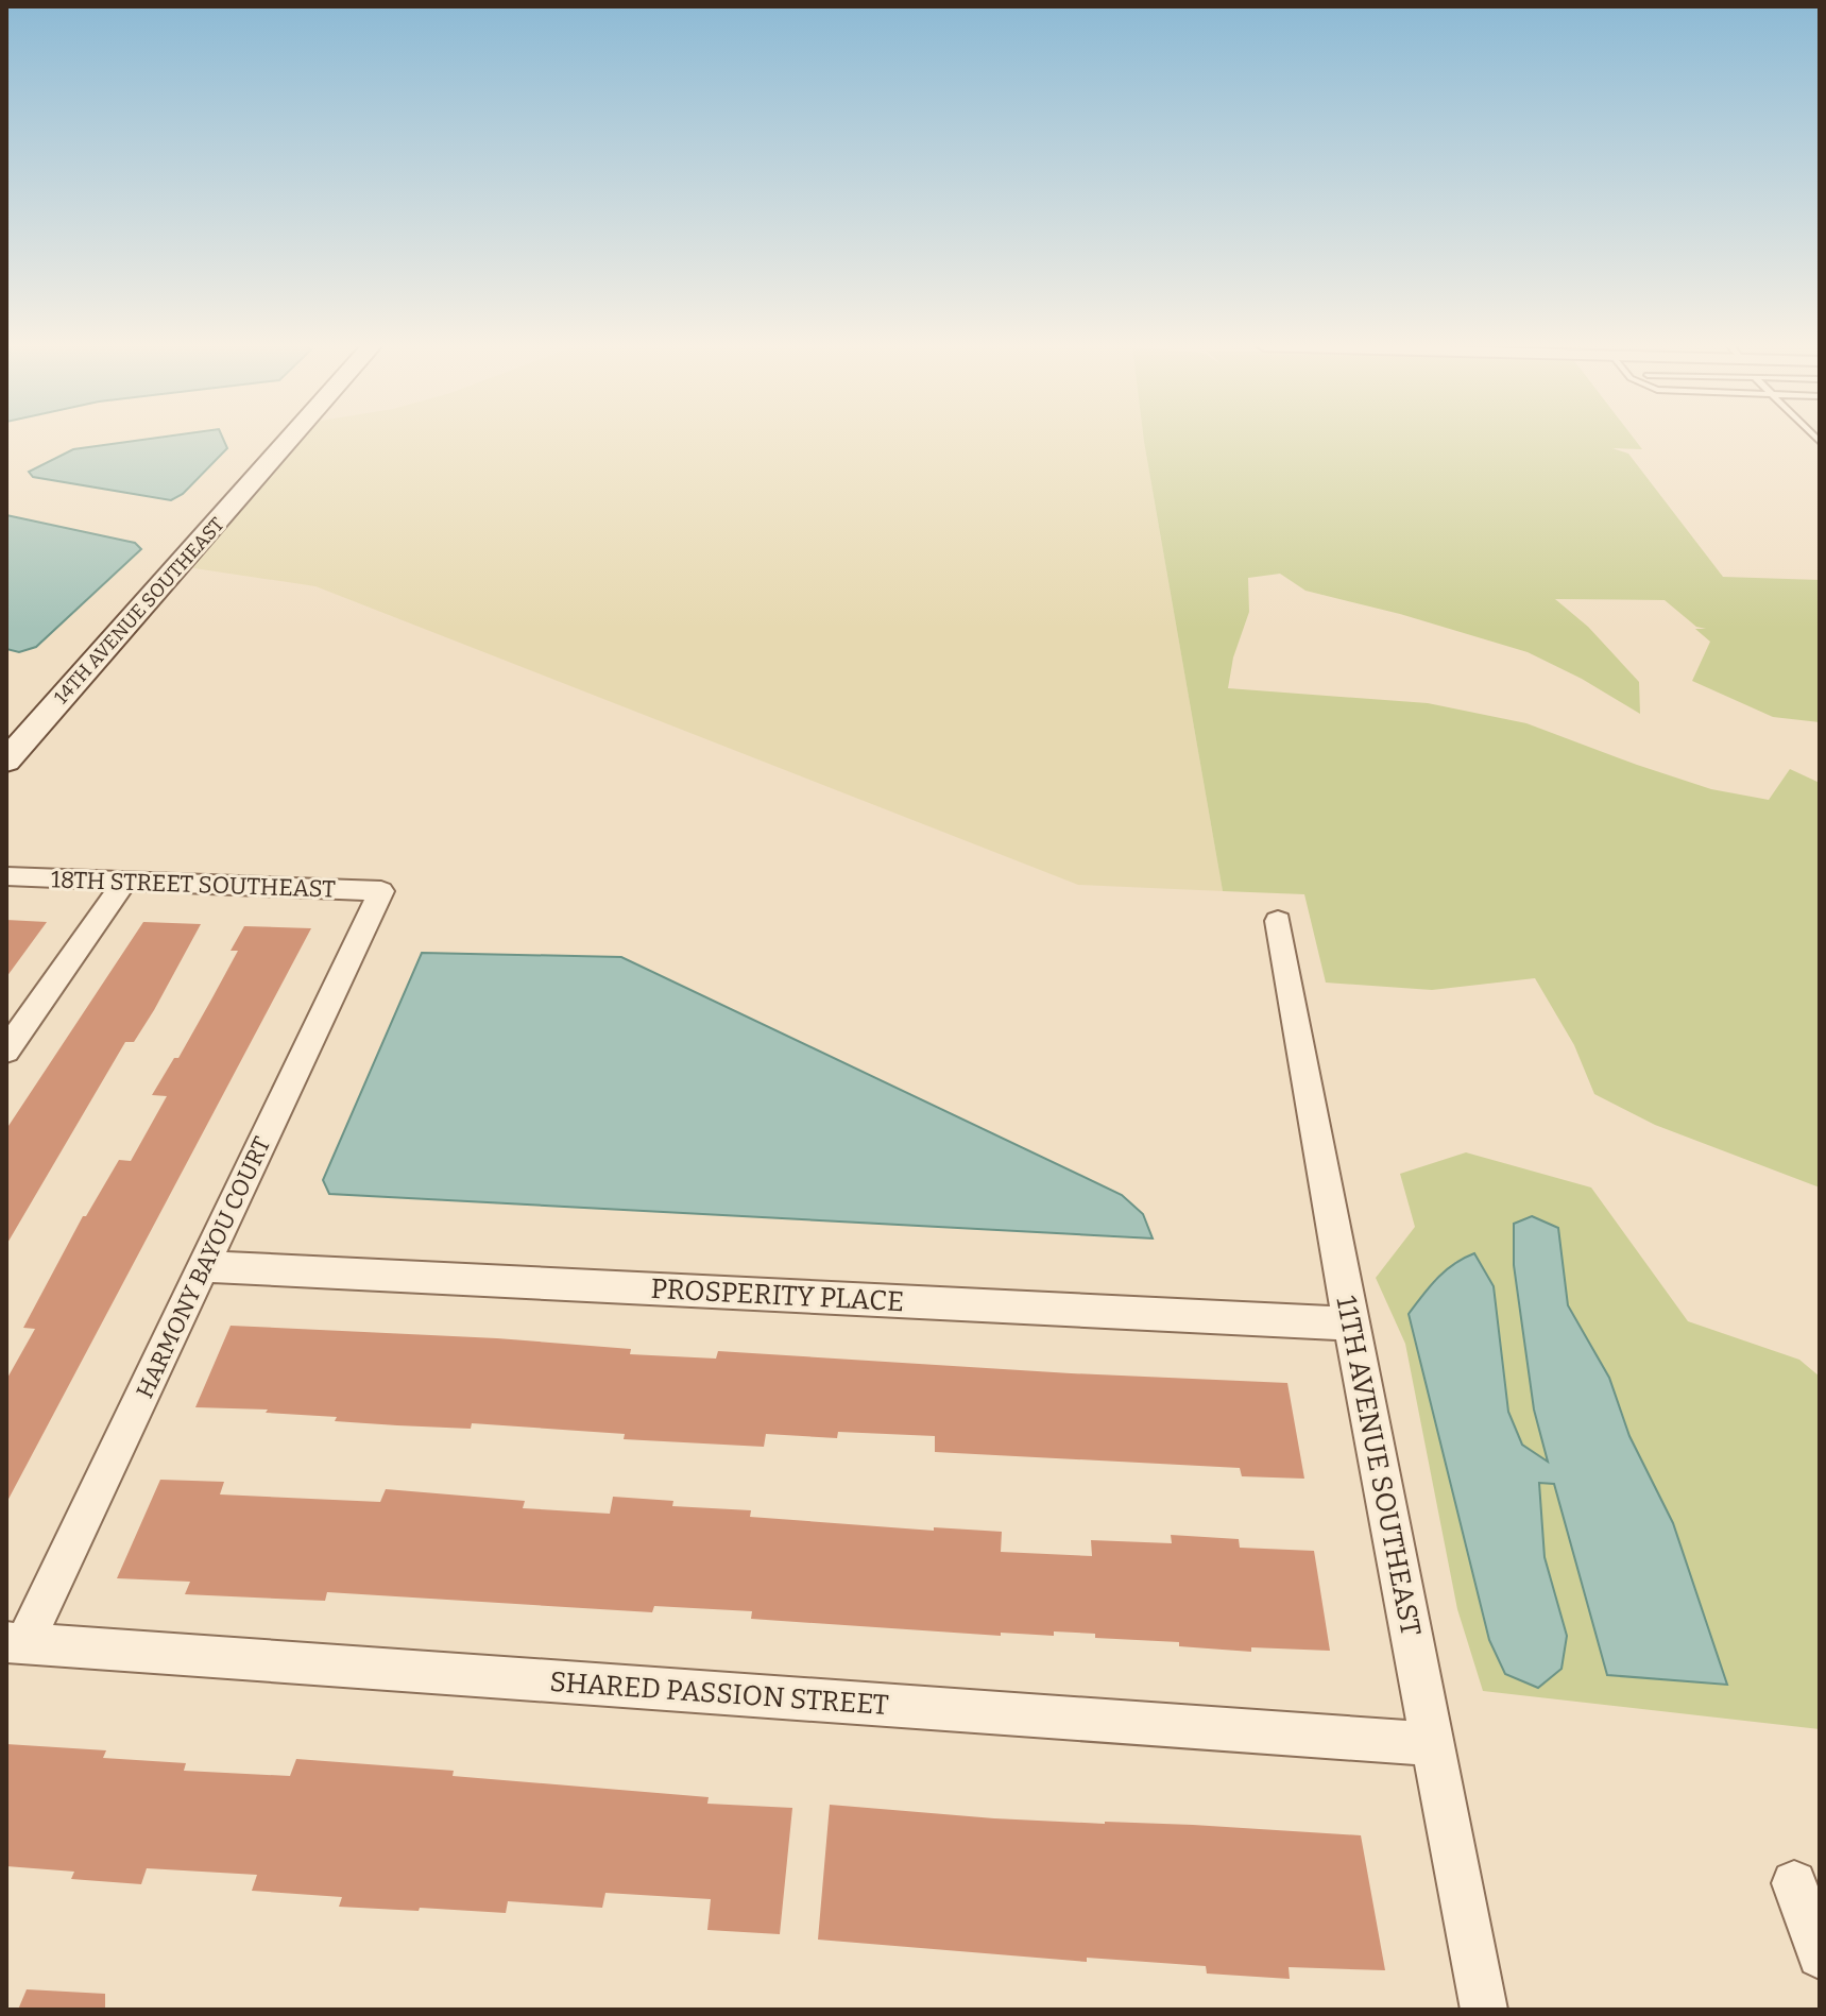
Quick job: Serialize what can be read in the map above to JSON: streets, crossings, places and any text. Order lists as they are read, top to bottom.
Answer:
{
  "streets": {
    "street": [
      "14TH AVENUE SOUTHEAST",
      "18TH STREET SOUTHEAST",
      "HARMONY BAYOU COURT",
      "PROSPERITY PLACE",
      "11TH AVENUE SOUTHEAST",
      "SHARED PASSION STREET"
    ]
  },
  "crossings": [
    ["18TH STREET SOUTHEAST", "HARMONY BAYOU COURT"],
    ["HARMONY BAYOU COURT", "PROSPERITY PLACE"],
    ["HARMONY BAYOU COURT", "SHARED PASSION STREET"],
    ["PROSPERITY PLACE", "11TH AVENUE SOUTHEAST"],
    ["11TH AVENUE SOUTHEAST", "SHARED PASSION STREET"]
  ]
}
